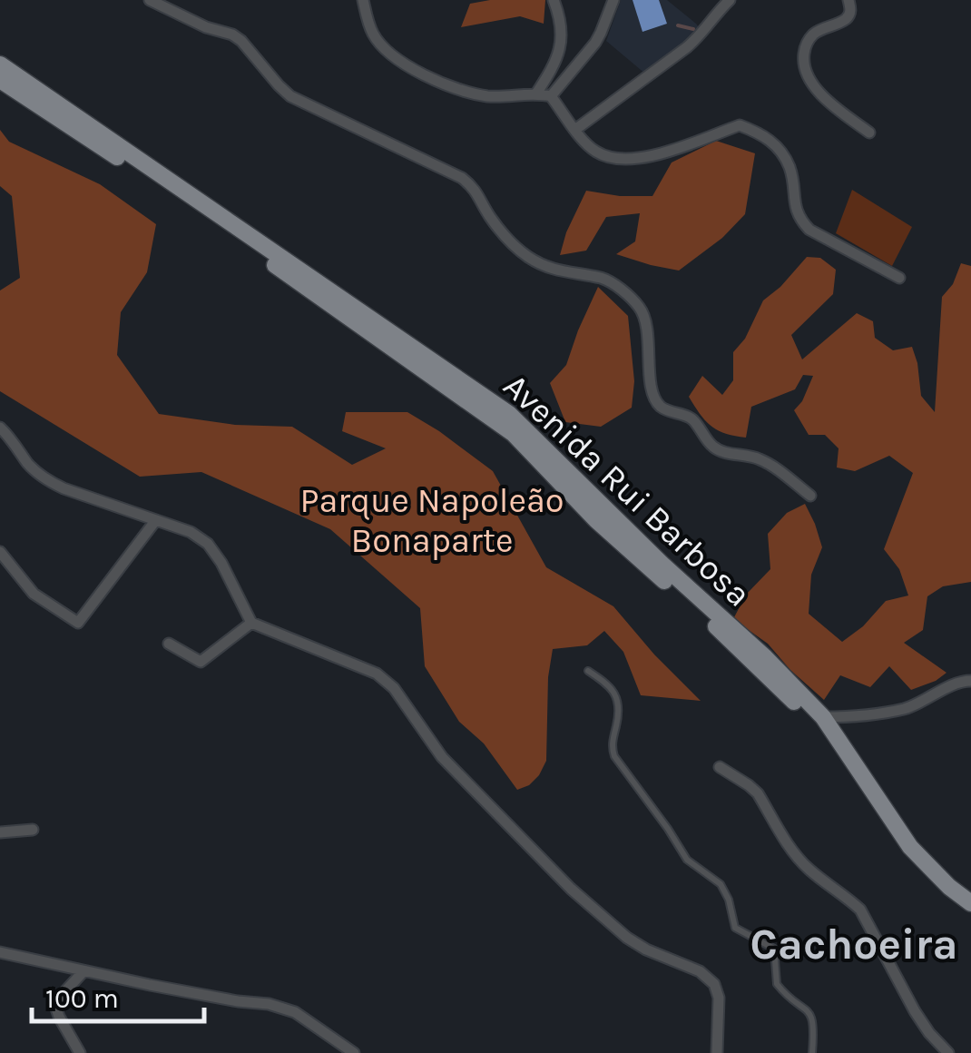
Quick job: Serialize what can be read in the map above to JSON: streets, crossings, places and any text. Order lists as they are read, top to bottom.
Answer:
{
  "streets": {
    "main road": ["Avenida Rui Barbosa"]
  },
  "districts": ["Cachoeira"],
  "parks": ["Parque Napoleão Bonaparte"],
  "scale_bar": "100 m"
}
